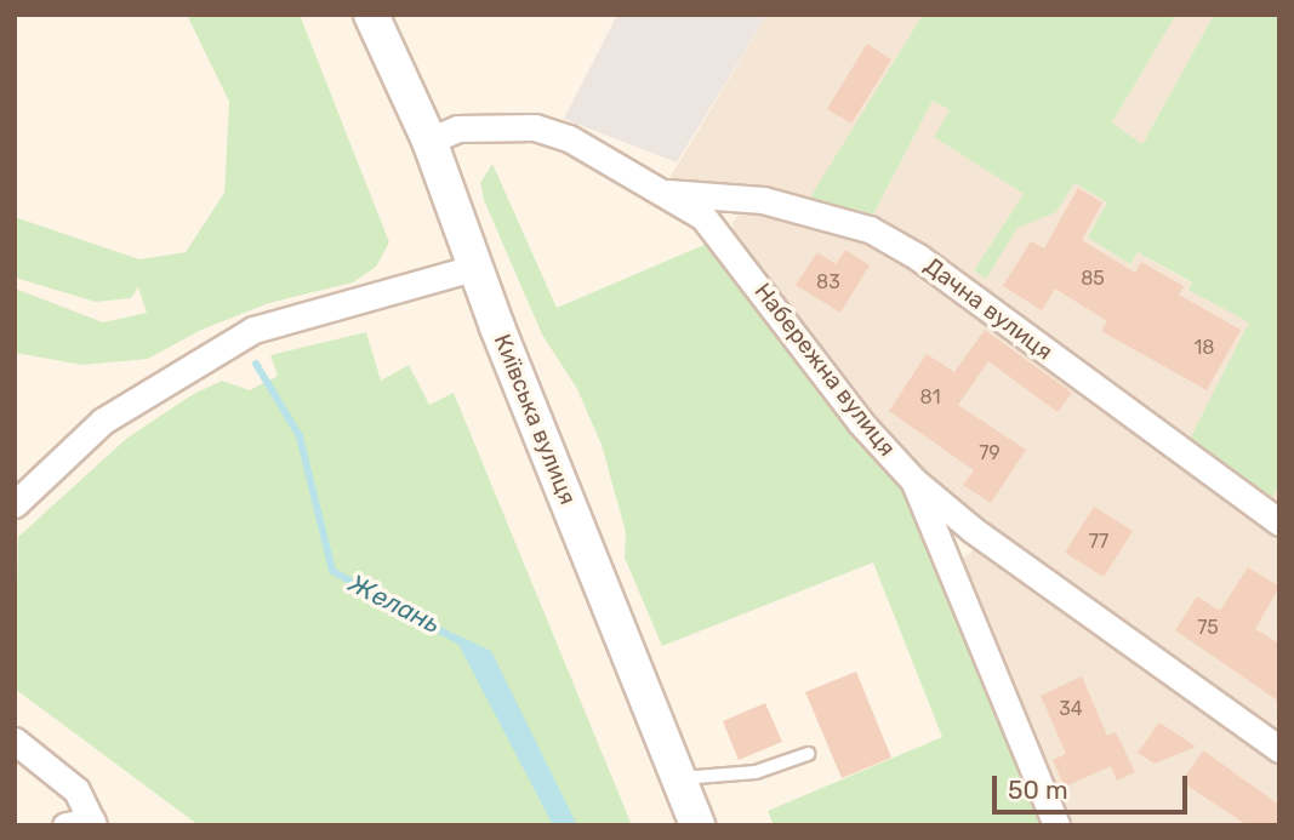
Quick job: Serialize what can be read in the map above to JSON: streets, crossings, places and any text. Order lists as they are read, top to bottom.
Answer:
{
  "streets": {
    "main road": ["Київська вулиця"],
    "street": ["Дачна вулиця", "Набережна вулиця"]
  },
  "crossings": [
    ["Дачна вулиця", "Набережна вулиця"],
    ["Набережна вулиця", "Київська вулиця"]
  ],
  "water": ["Желань"],
  "house_numbers": [
    "85",
    "83",
    "18",
    "81",
    "79",
    "77",
    "75",
    "34"
  ],
  "scale_bar": "50 m"
}
